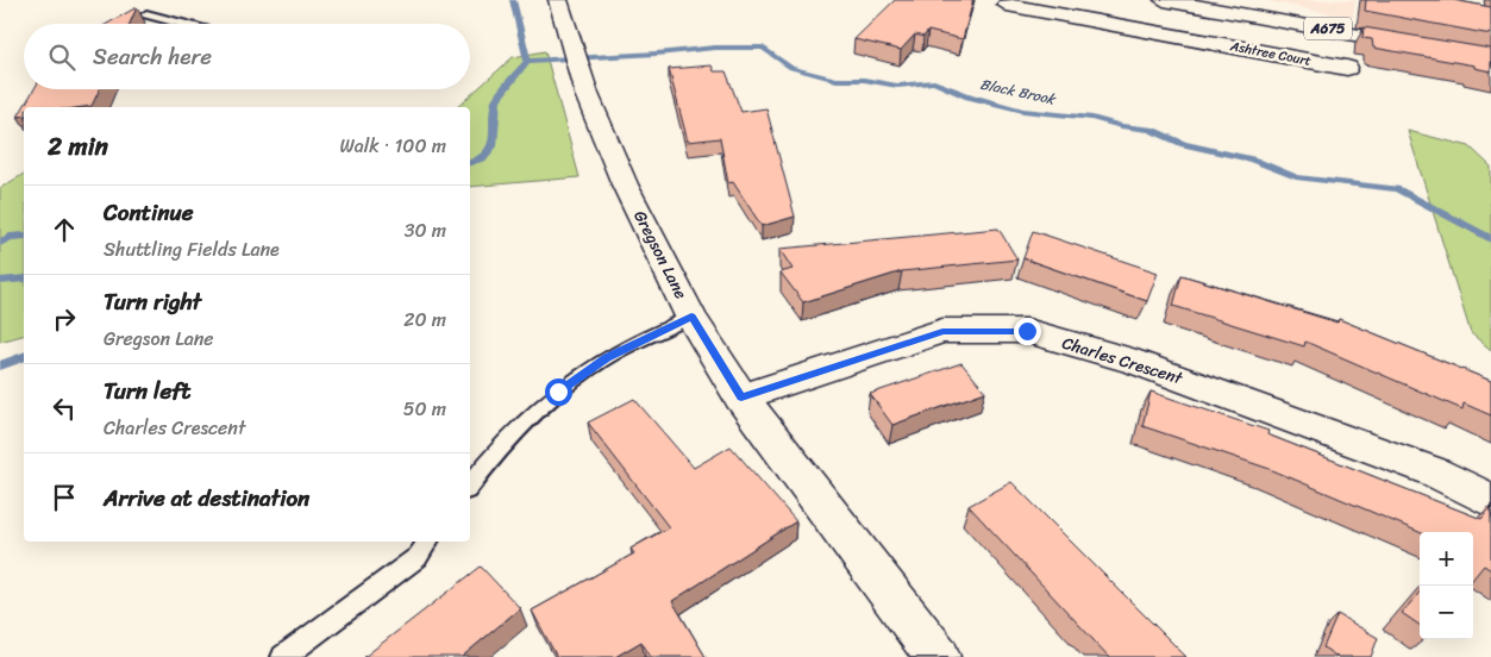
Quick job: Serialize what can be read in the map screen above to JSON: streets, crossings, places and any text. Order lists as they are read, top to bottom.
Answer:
{
  "streets": {
    "street": [
      "A675",
      "Ashtree Court",
      "Gregson Lane",
      "Charles Crescent"
    ]
  },
  "crossings": [
    ["Gregson Lane", "Charles Crescent"]
  ],
  "water": ["Black Brook"],
  "page": {
    "search": "Search here",
    "heading": ["2 min", "Walk · 100 m"],
    "list": [
      ["Continue", "Shuttling Fields Lane", "30 m"],
      ["Turn right", "Gregson Lane", "20 m"],
      ["Turn left", "Charles Crescent", "50 m"],
      "Arrive at destination"
    ],
    "map_buttons": ["+", "−"]
  }
}
